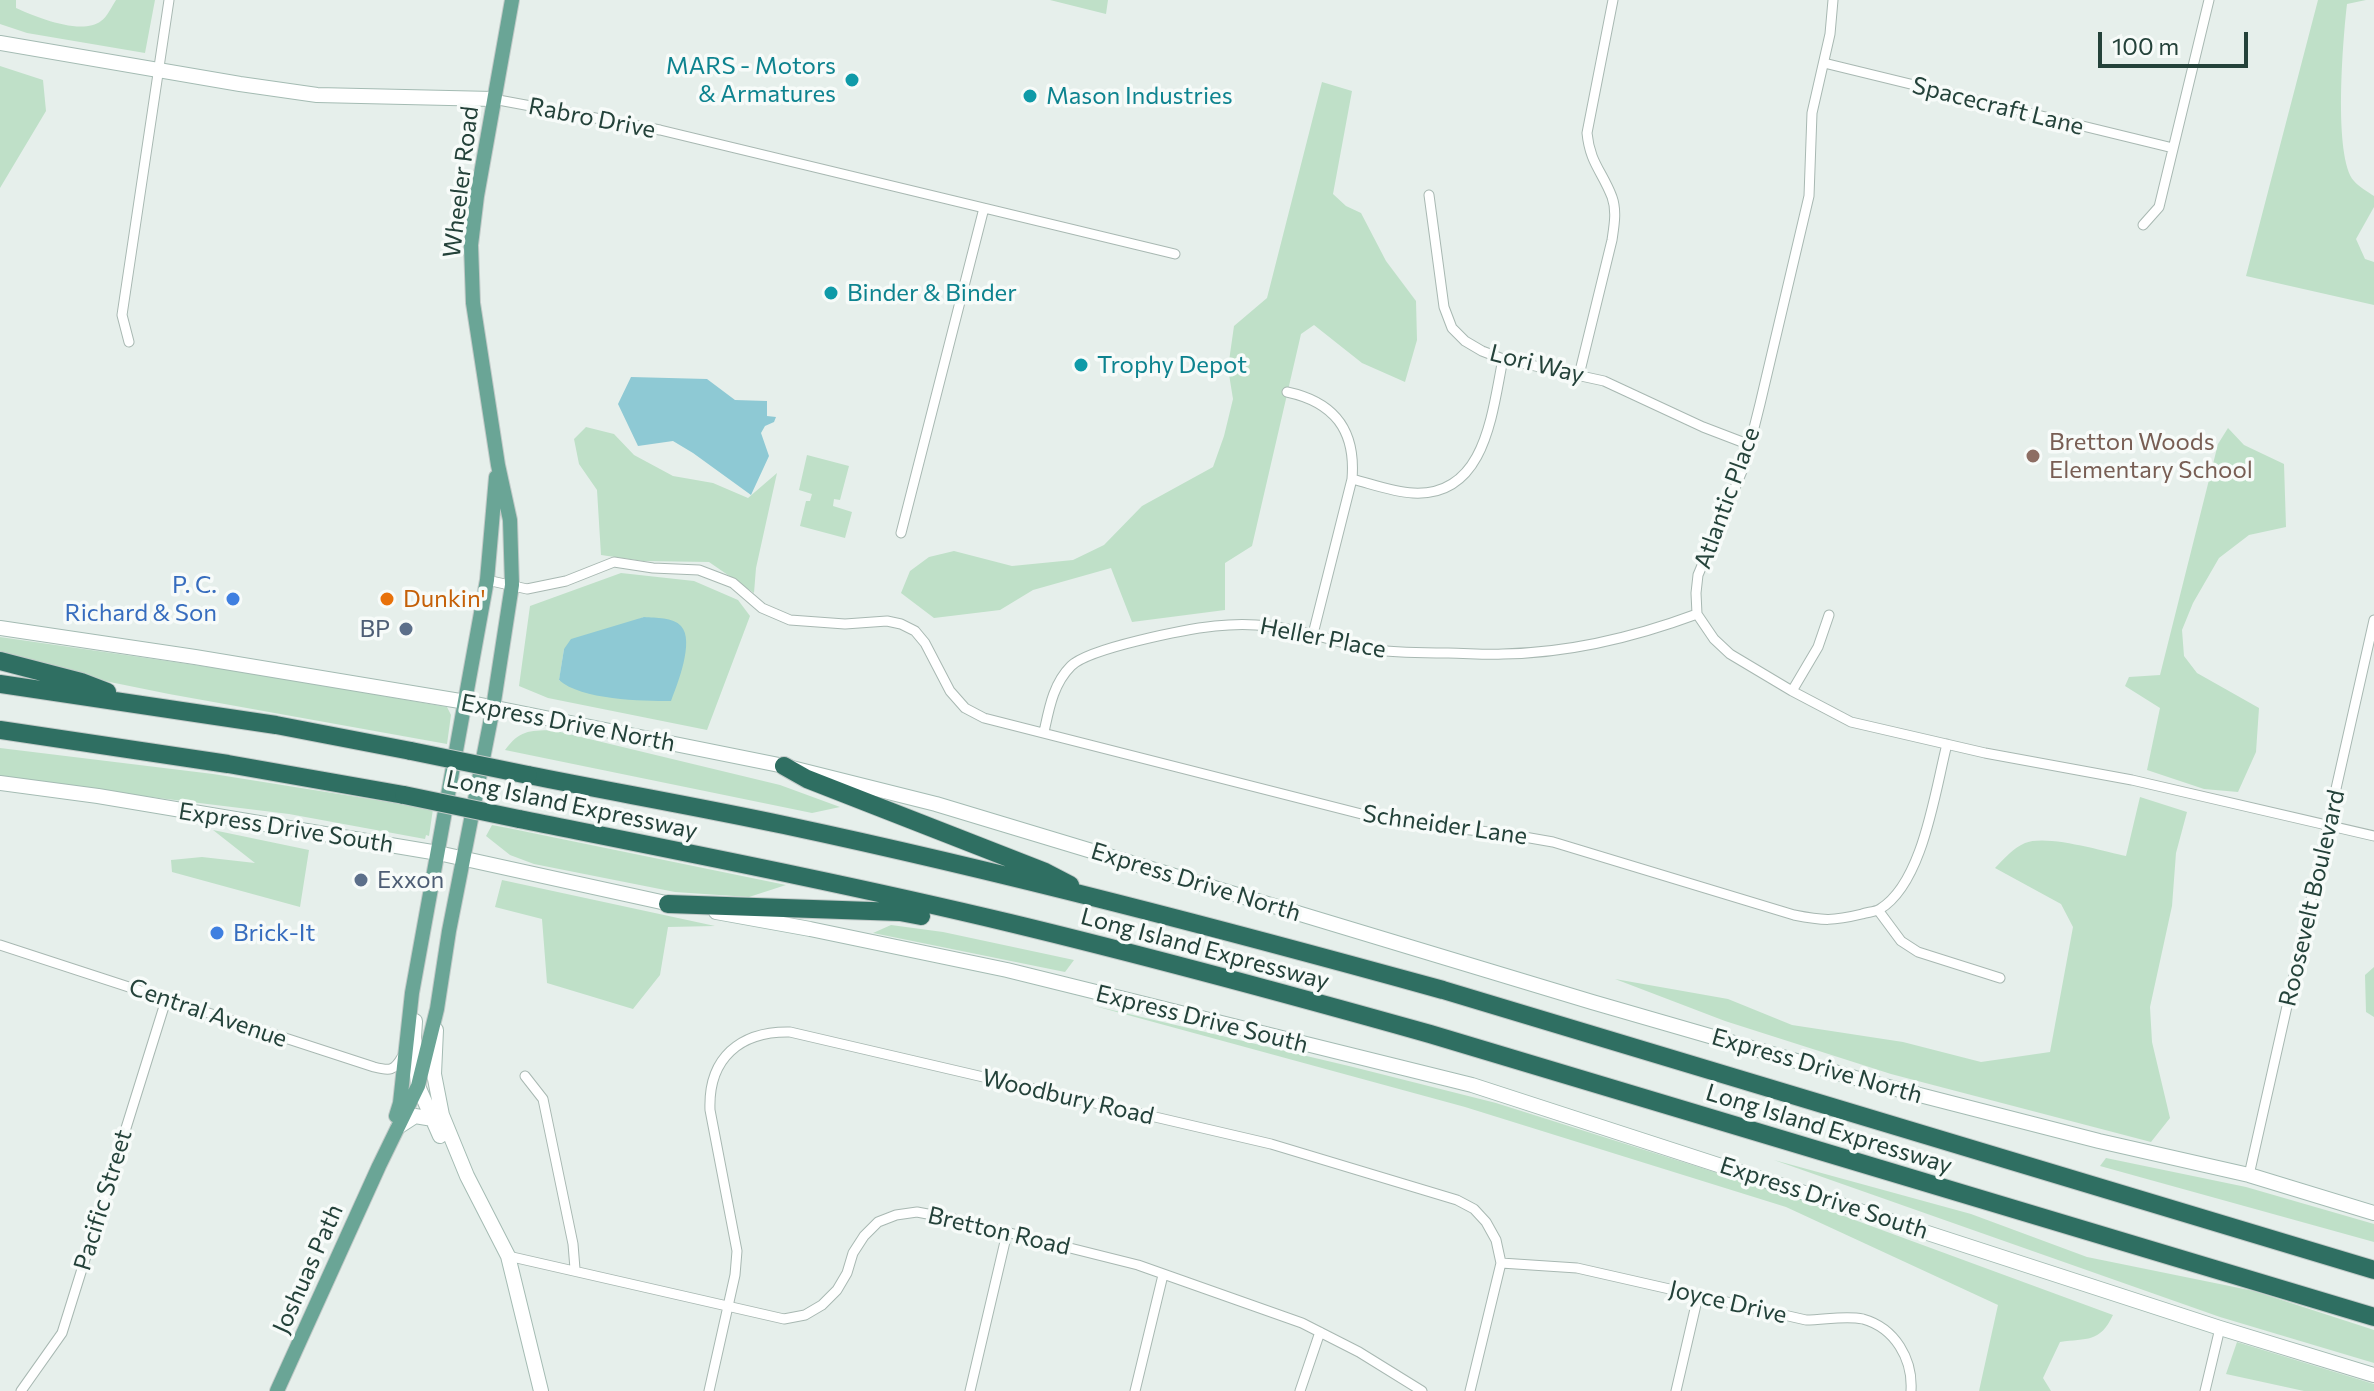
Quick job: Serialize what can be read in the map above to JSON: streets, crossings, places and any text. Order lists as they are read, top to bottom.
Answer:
{
  "streets": {
    "highway": ["Long Island Expressway"],
    "main road": [
      "Rabro Drive",
      "Wheeler Road",
      "Express Drive North",
      "Express Drive South",
      "Joshuas Path"
    ],
    "street": [
      "Spacecraft Lane",
      "Lori Way",
      "Atlantic Place",
      "Heller Place",
      "Schneider Lane",
      "Roosevelt Boulevard",
      "Central Avenue",
      "Woodbury Road",
      "Pacific Street",
      "Bretton Road",
      "Joyce Drive"
    ]
  },
  "crossings": [
    ["Spacecraft Lane", "Atlantic Place"],
    ["Rabro Drive", "Wheeler Road"],
    ["Wheeler Road", "Express Drive North"],
    ["Wheeler Road", "Schneider Lane"],
    ["Wheeler Road", "Express Drive South"],
    ["Wheeler Road", "Bretton Road"],
    ["Wheeler Road", "Joshuas Path"],
    ["Lori Way", "Atlantic Place"],
    ["Atlantic Place", "Heller Place"],
    ["Heller Place", "Schneider Lane"],
    ["Express Drive North", "Roosevelt Boulevard"],
    ["Central Avenue", "Pacific Street"],
    ["Central Avenue", "Joshuas Path"],
    ["Woodbury Road", "Bretton Road"],
    ["Woodbury Road", "Joyce Drive"]
  ],
  "places": [
    "MARS - Motors & Armatures",
    "Mason Industries",
    "Binder & Binder",
    "Trophy Depot",
    "Bretton Woods Elementary School",
    "P. C. Richard & Son",
    "Dunkin'",
    "BP",
    "Exxon",
    "Brick-It"
  ],
  "scale_bar": "100 m"
}
